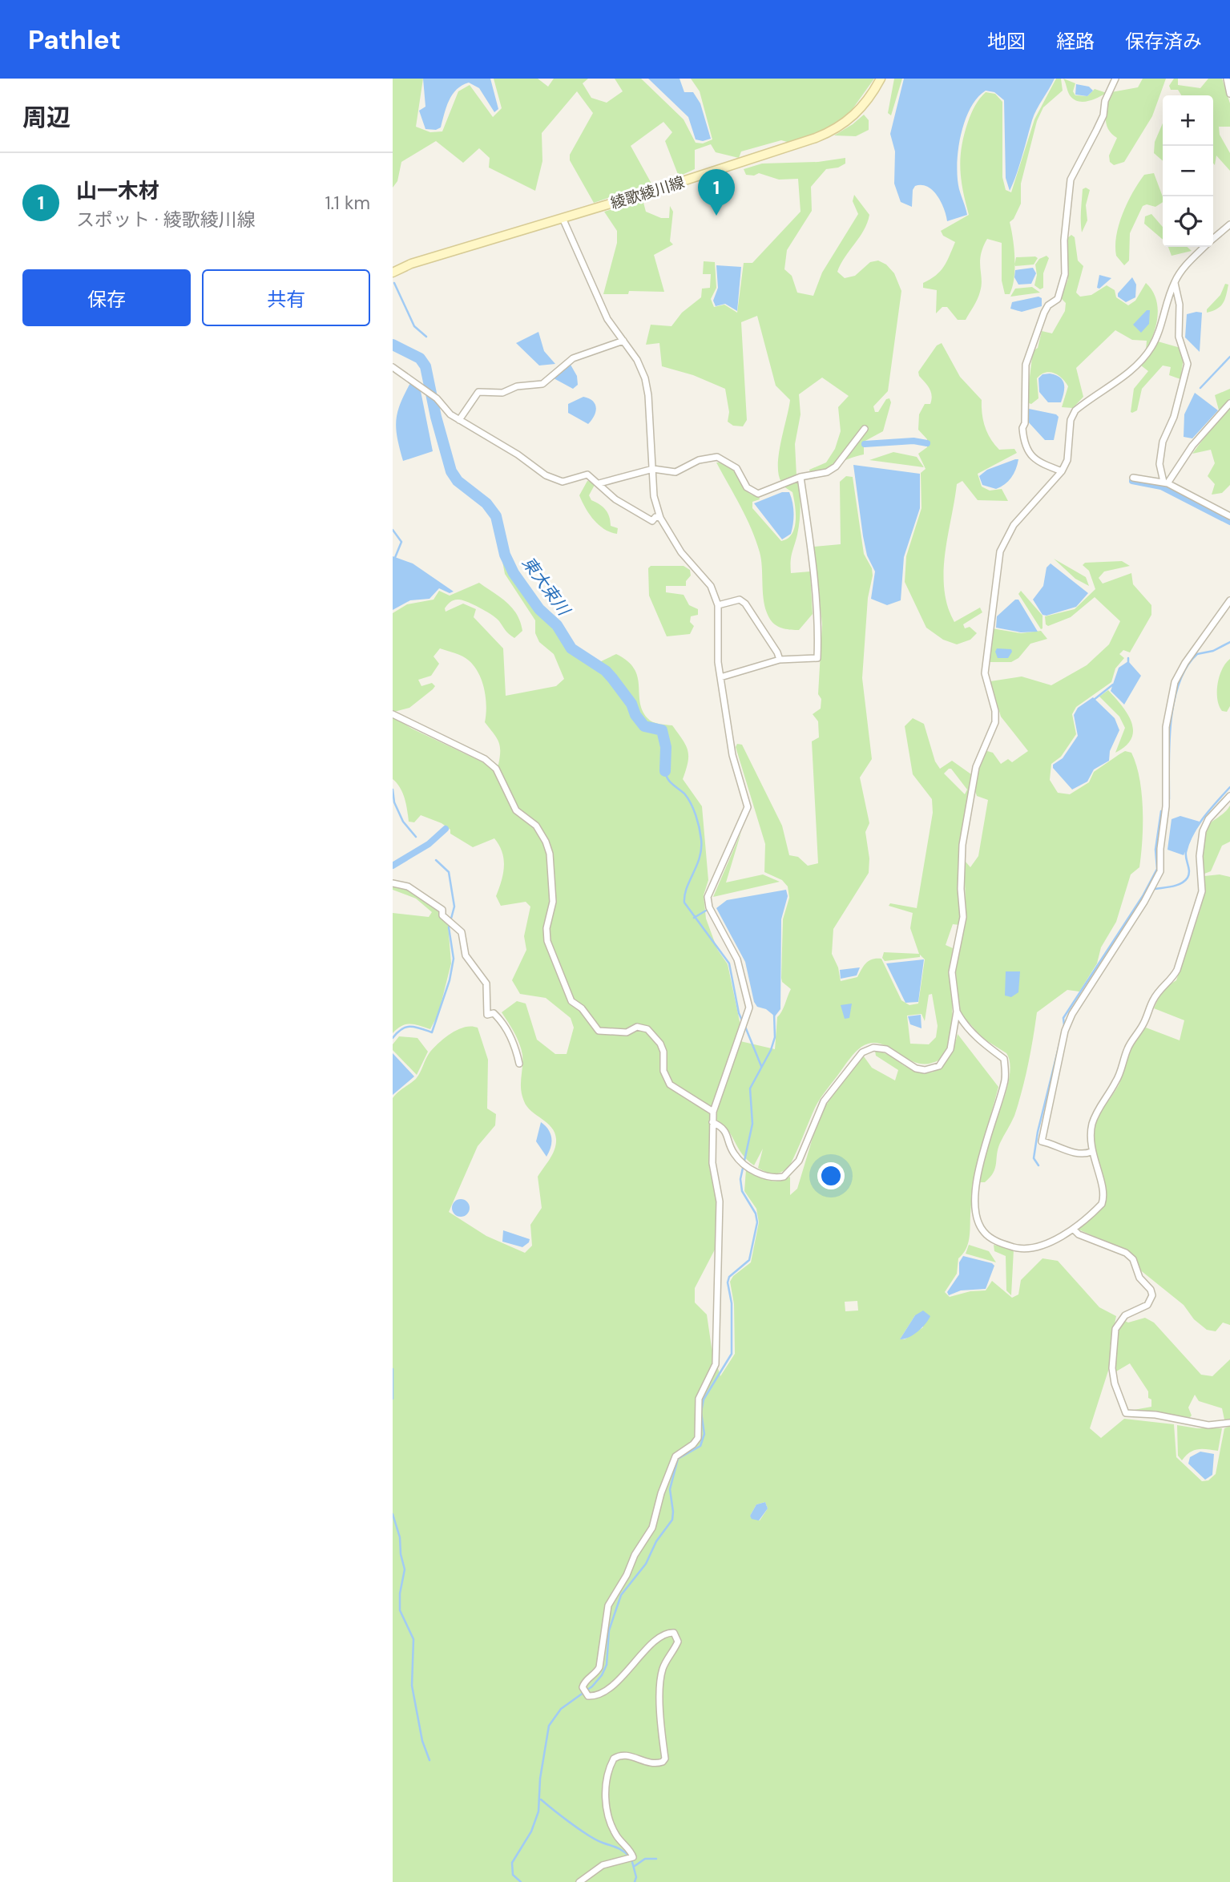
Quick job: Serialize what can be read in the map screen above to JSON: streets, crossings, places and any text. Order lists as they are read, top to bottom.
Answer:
{
  "streets": {
    "main road": ["綾歌綾川線"]
  },
  "water": ["東大束川"],
  "page": {
    "header": "Pathlet",
    "nav": ["地図", "経路", "保存済み"],
    "heading": "周辺",
    "map_buttons": ["+", "−"],
    "list": [
      {
        "mark": "1",
        "name": "山一木材",
        "note": "スポット · 綾歌綾川線",
        "value": "1.1 km"
      }
    ],
    "pins": "1",
    "buttons": ["保存", "共有"]
  }
}
